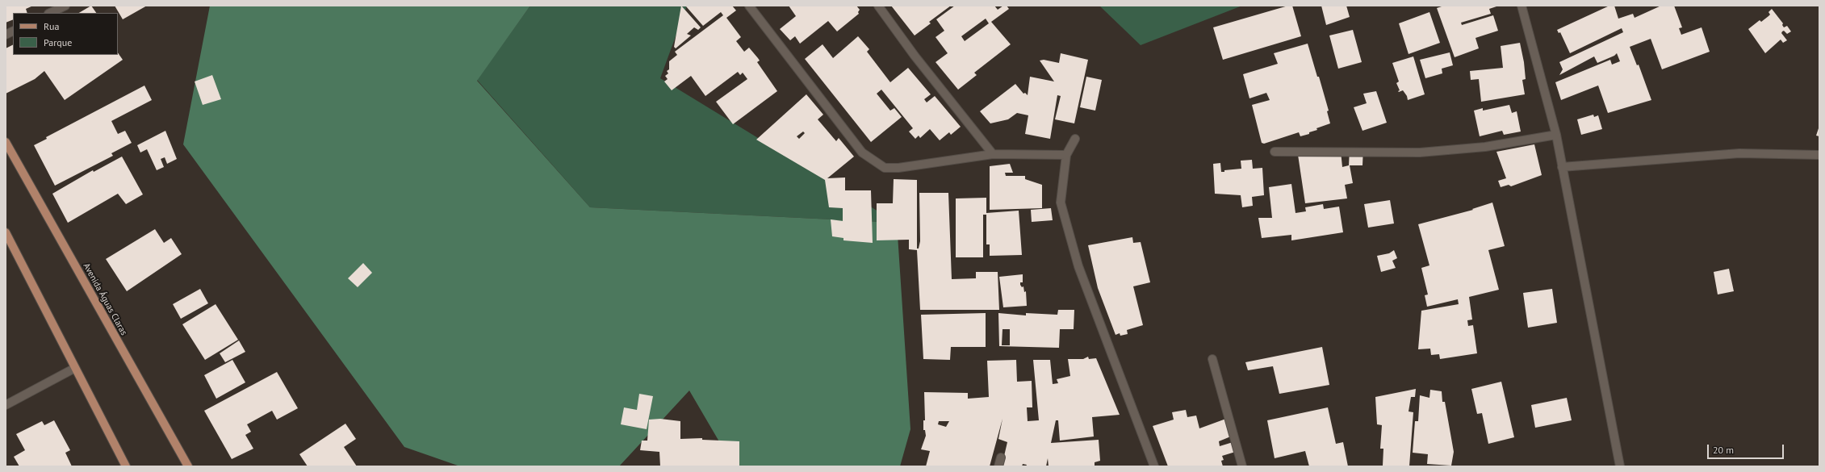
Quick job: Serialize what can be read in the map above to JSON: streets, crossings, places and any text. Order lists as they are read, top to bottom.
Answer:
{
  "streets": {
    "main road": ["Avenida Águas Claras"]
  },
  "legend": ["Rua", "Parque"],
  "scale_bar": "20 m"
}
